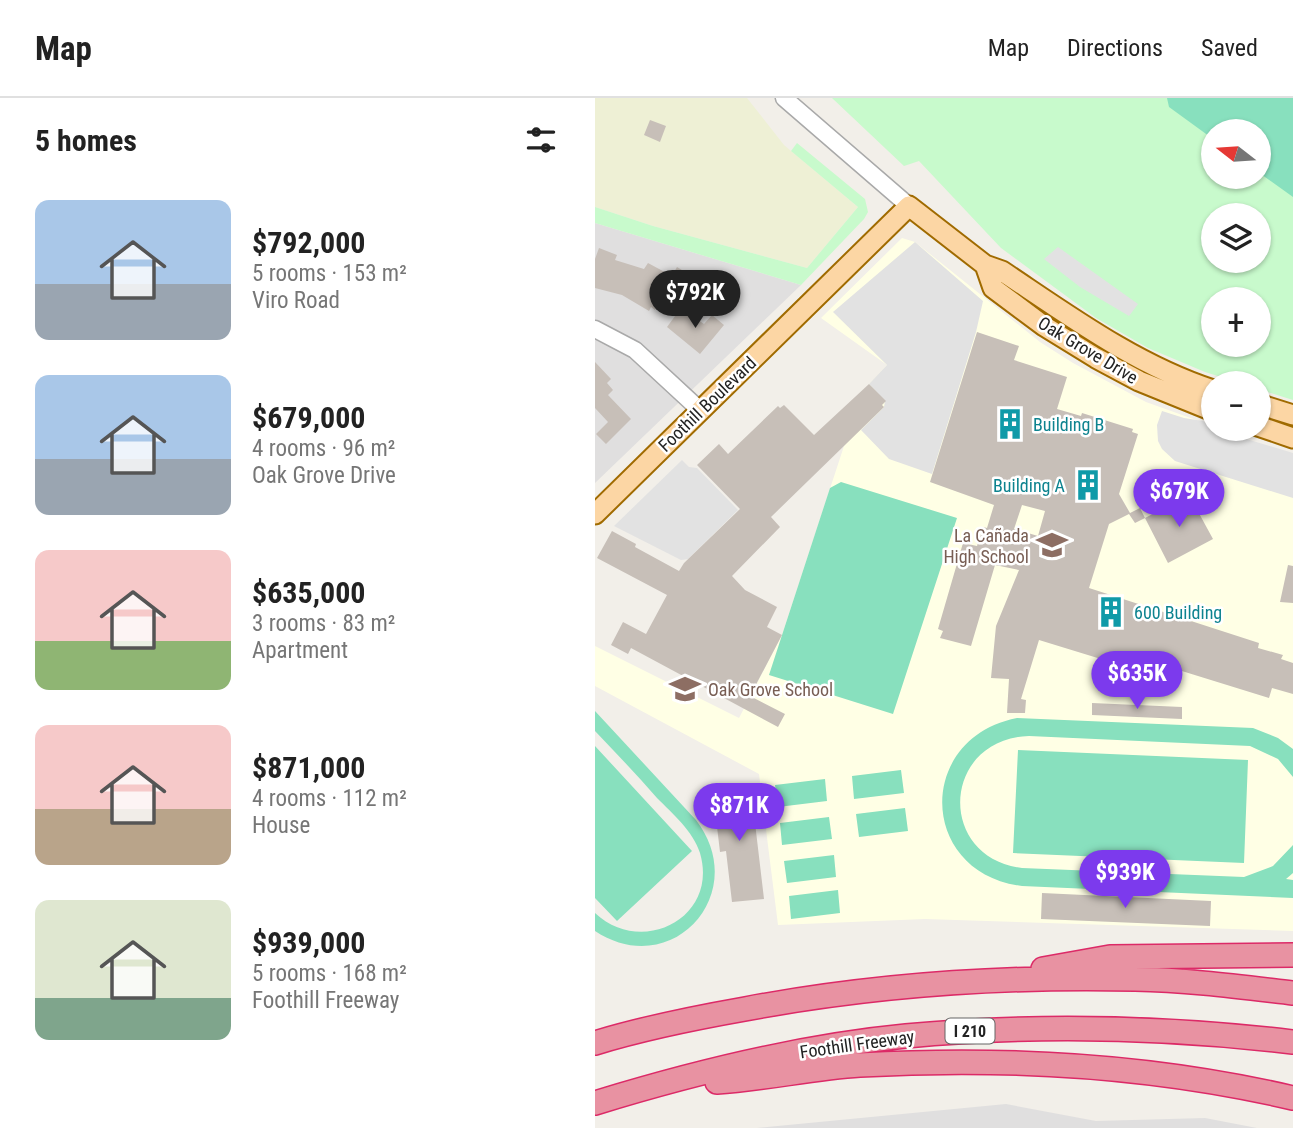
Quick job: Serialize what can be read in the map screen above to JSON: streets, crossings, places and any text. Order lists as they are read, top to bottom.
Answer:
{
  "streets": {
    "highway": ["I 210", "Foothill Freeway"],
    "main road": ["Oak Grove Drive", "Foothill Boulevard"]
  },
  "crossings": [
    ["Oak Grove Drive", "Foothill Boulevard"]
  ],
  "places": {
    "building": ["Building B", "Building A", "600 Building"],
    "school or university": ["La Cañada High School", "Oak Grove School"]
  },
  "north": "left",
  "page": {
    "header": "Map",
    "nav": ["Map", "Directions", "Saved"],
    "heading": "5 homes",
    "map_buttons": ["+", "−"],
    "list": [
      {
        "name": "$792,000",
        "note": "5 rooms · 153 m² · Viro Road"
      },
      {
        "name": "$679,000",
        "note": "4 rooms · 96 m² · Oak Grove Drive"
      },
      {
        "name": "$635,000",
        "note": "3 rooms · 83 m² · Apartment"
      },
      {
        "name": "$871,000",
        "note": "4 rooms · 112 m² · House"
      },
      {
        "name": "$939,000",
        "note": "5 rooms · 168 m² · Foothill Freeway"
      }
    ],
    "price": [
      "$792K",
      "$679K",
      "$635K",
      "$871K",
      "$939K"
    ]
  }
}
